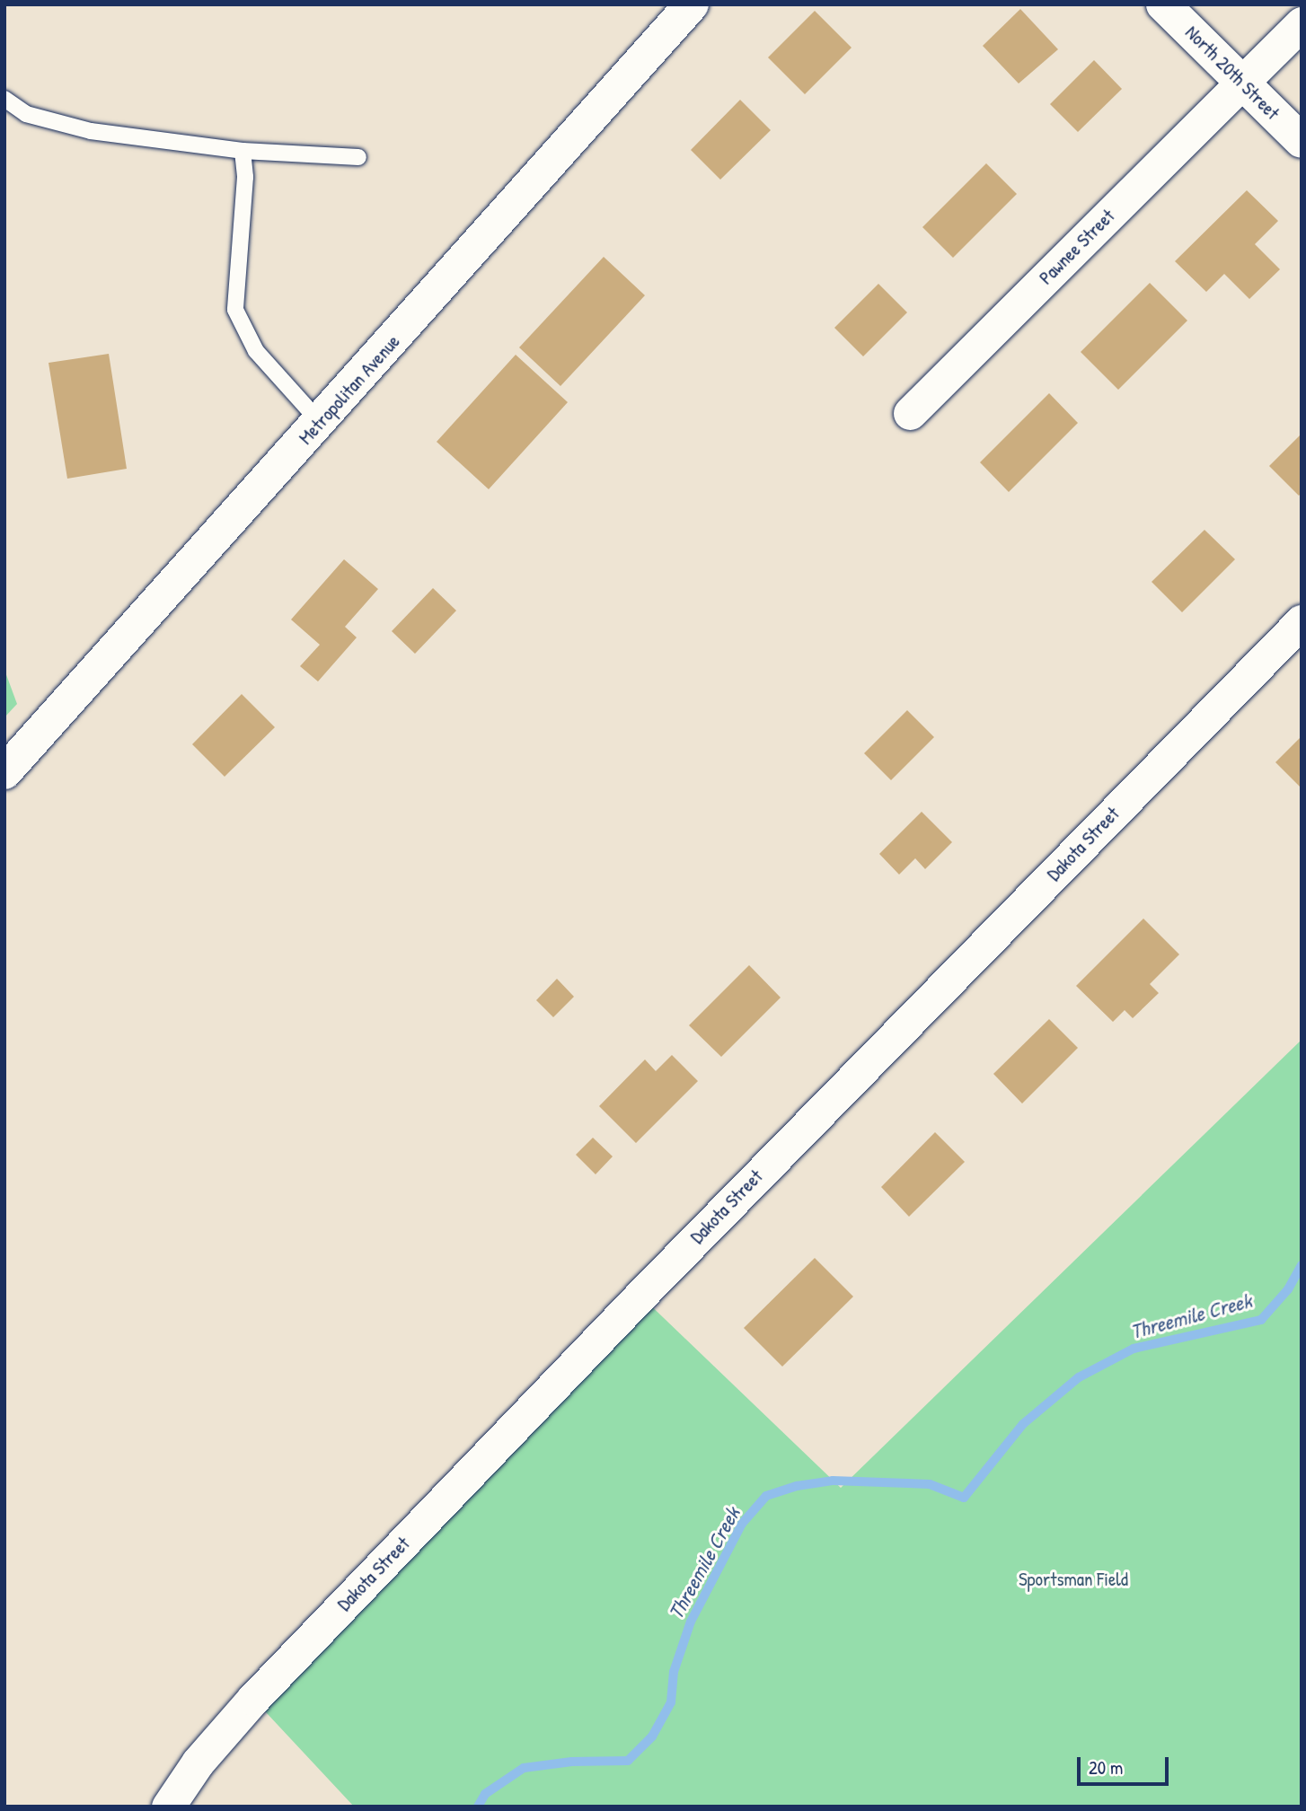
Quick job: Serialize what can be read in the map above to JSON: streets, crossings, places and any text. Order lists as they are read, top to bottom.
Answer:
{
  "streets": {
    "street": [
      "North 20th Street",
      "Pawnee Street",
      "Metropolitan Avenue",
      "Dakota Street"
    ]
  },
  "crossings": [
    ["North 20th Street", "Pawnee Street"]
  ],
  "water": ["Threemile Creek"],
  "parks": ["Sportsman Field"],
  "scale_bar": "20 m"
}
